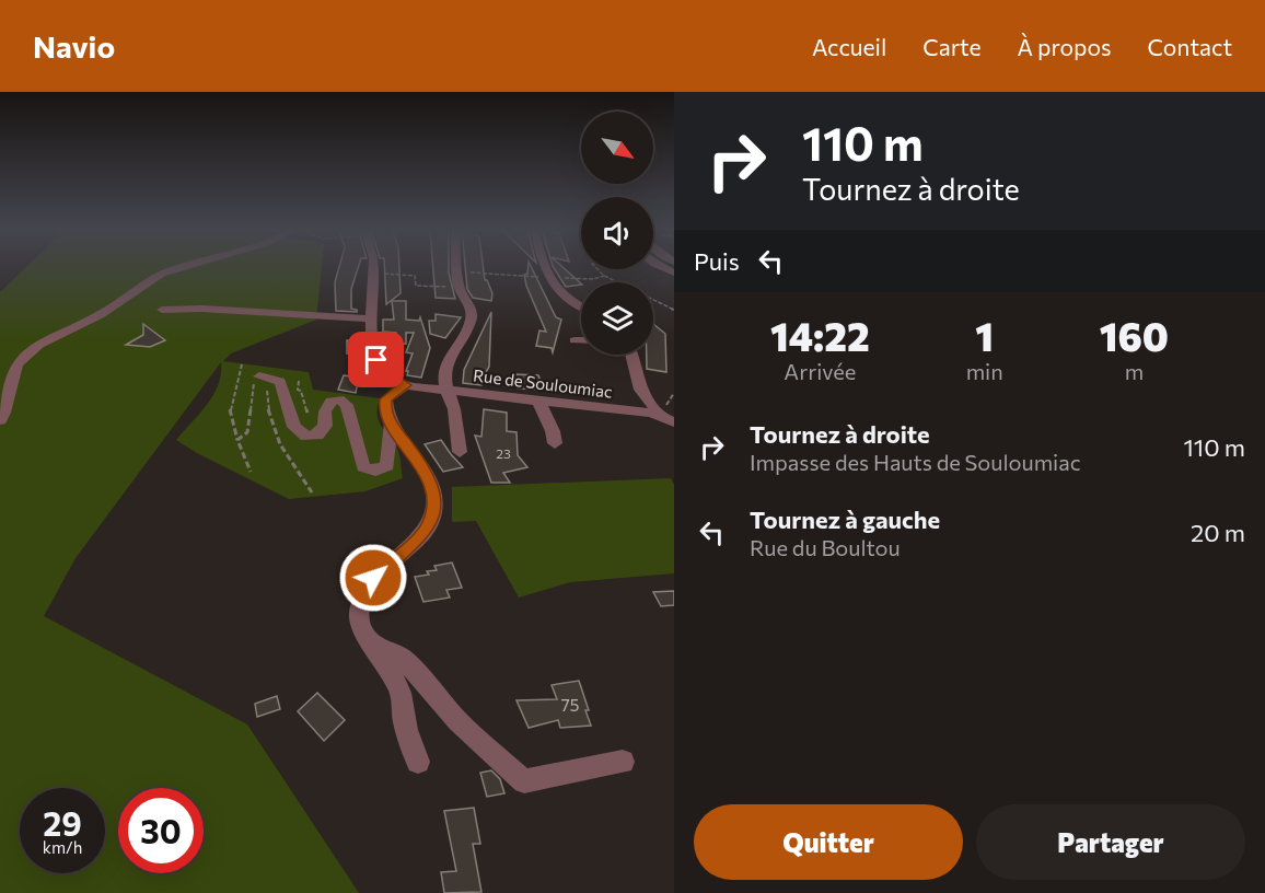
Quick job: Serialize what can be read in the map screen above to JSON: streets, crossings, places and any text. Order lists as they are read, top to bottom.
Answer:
{
  "streets": {
    "street": ["Rue de Souloumiac"]
  },
  "house_numbers": ["23", "75"],
  "north": "bottom right",
  "page": {
    "header": "Navio",
    "nav": [
      "Accueil",
      "Carte",
      "À propos",
      "Contact"
    ],
    "turn": ["110 m", "Tournez à droite"],
    "then": "Puis",
    "eta": [
      "14:22",
      "Arrivée",
      "1",
      "min",
      "160",
      "m"
    ],
    "list": [
      {
        "name": "Tournez à droite",
        "note": "Impasse des Hauts de Souloumiac",
        "value": "110 m"
      },
      {
        "name": "Tournez à gauche",
        "note": "Rue du Boultou",
        "value": "20 m"
      }
    ],
    "speed": "29 km/h",
    "limit": "30",
    "buttons": ["Quitter", "Partager"]
  }
}
